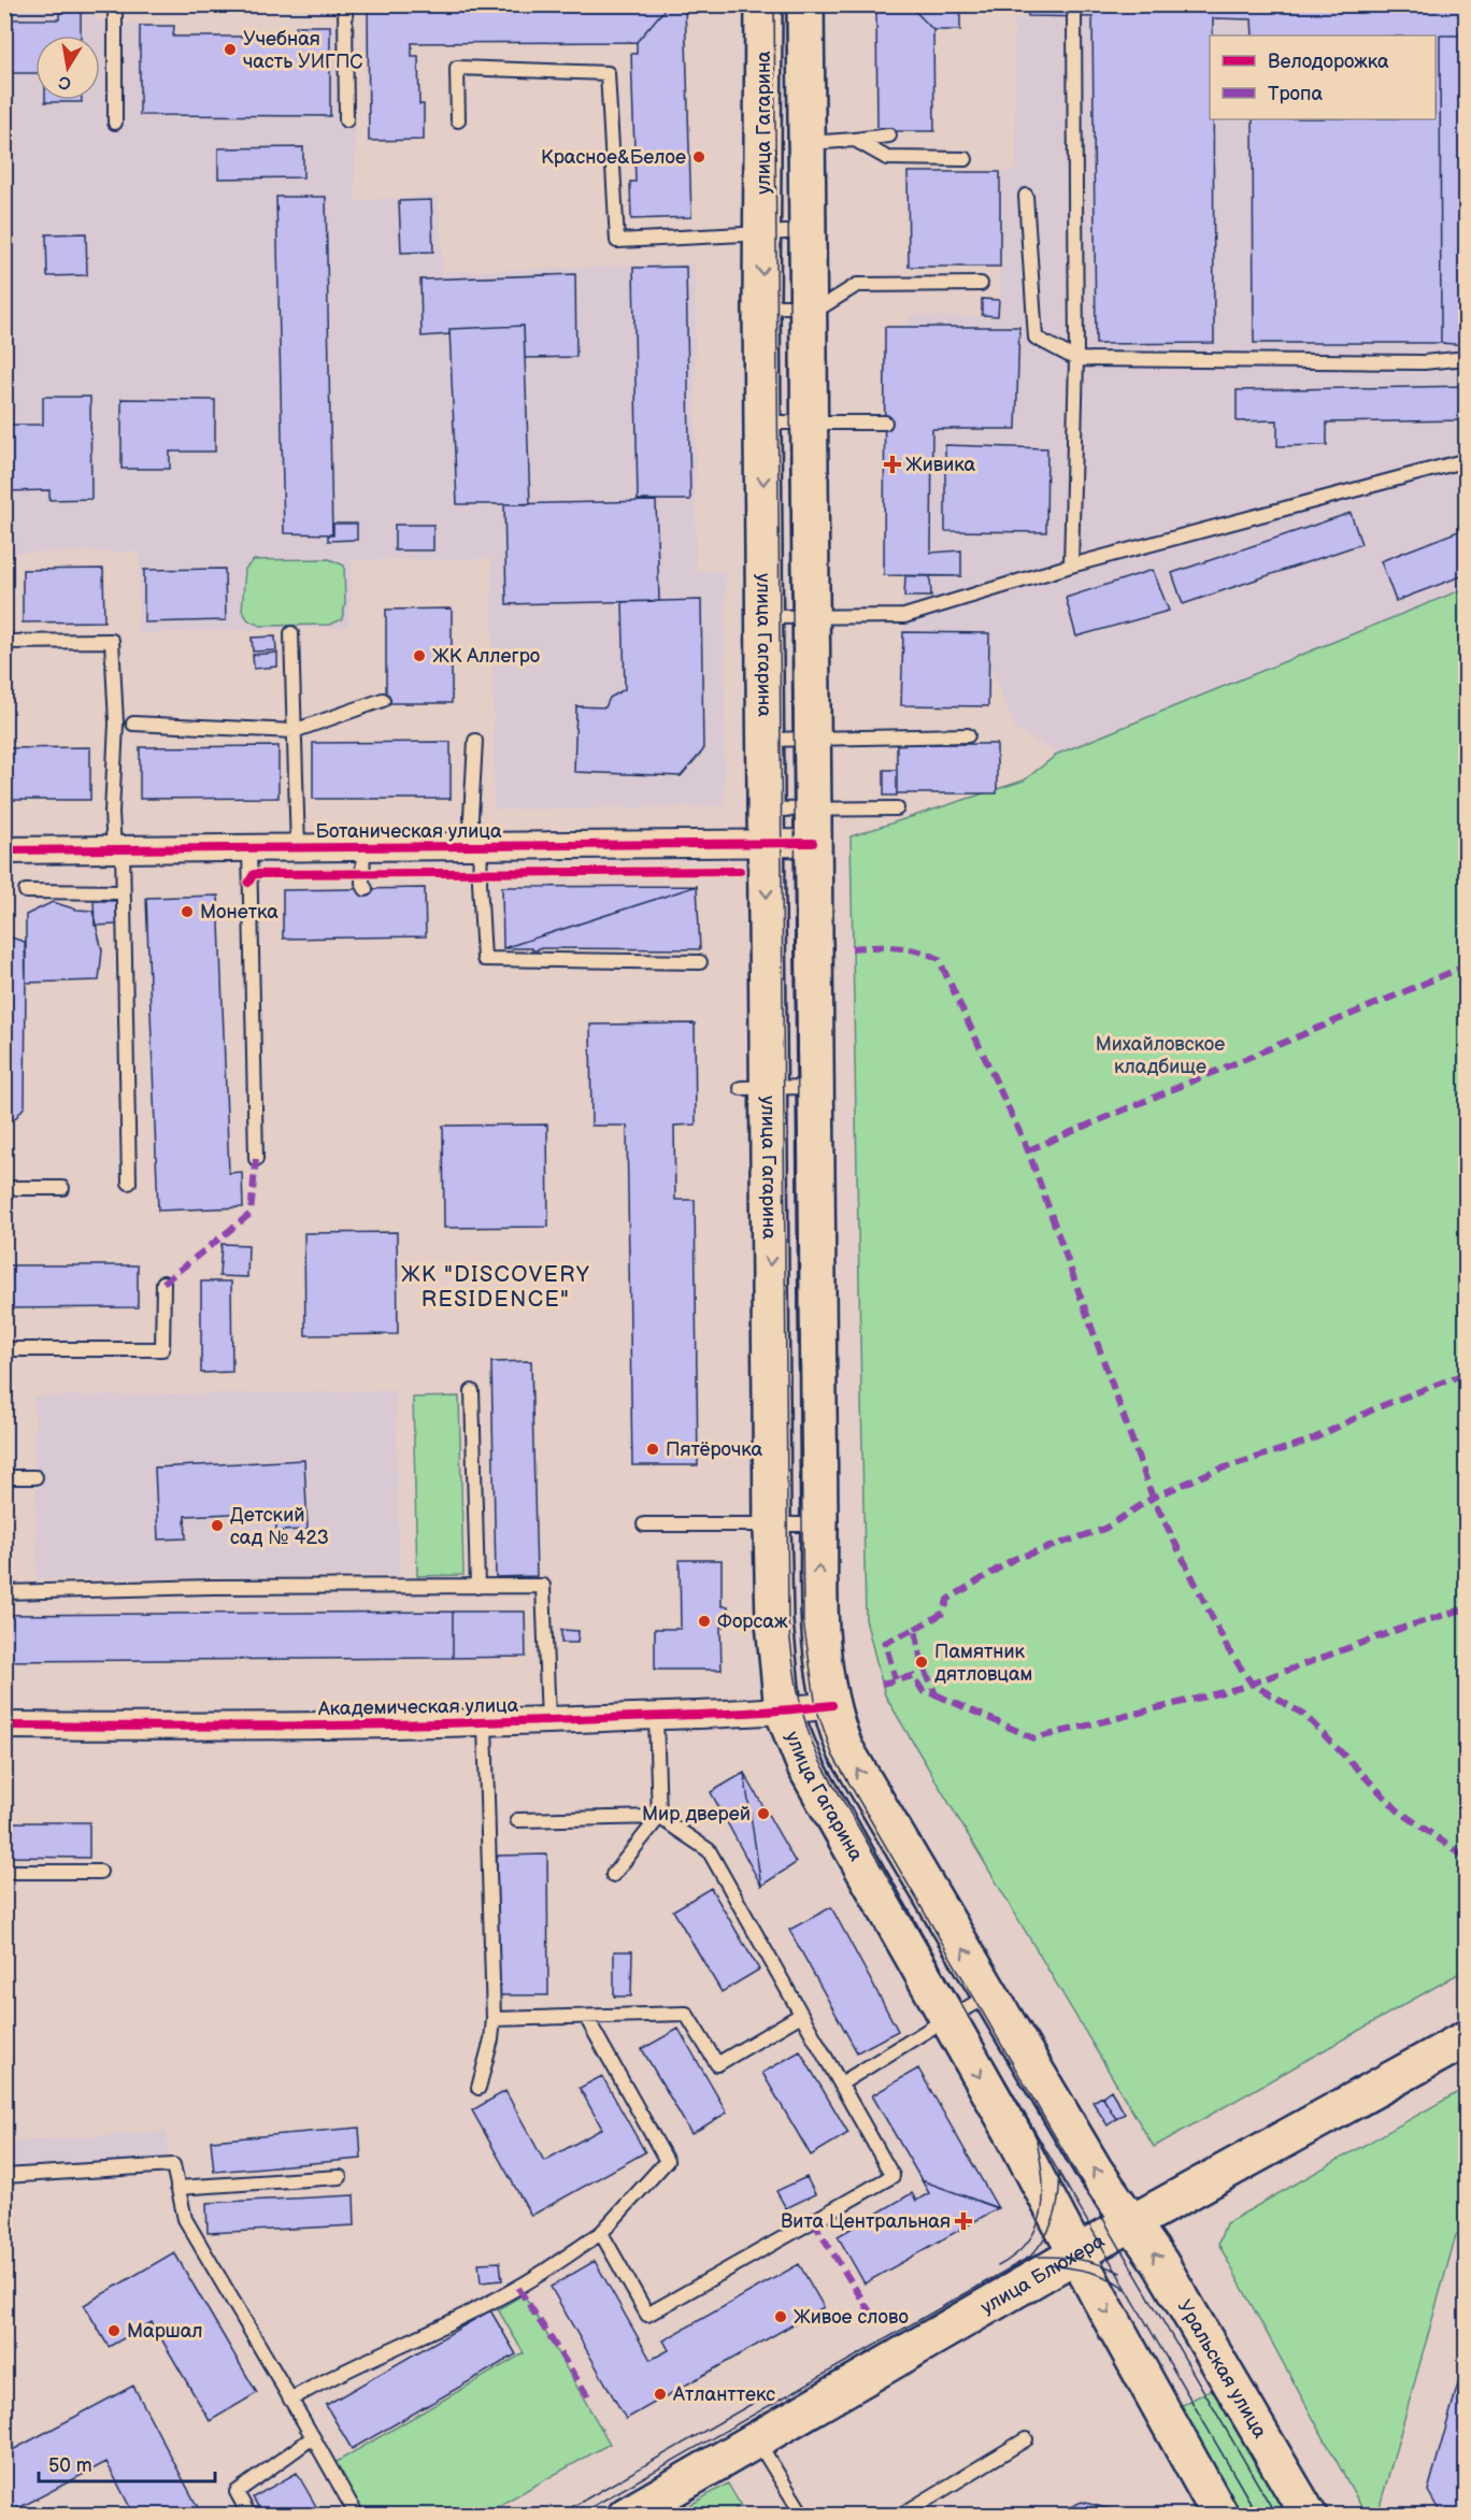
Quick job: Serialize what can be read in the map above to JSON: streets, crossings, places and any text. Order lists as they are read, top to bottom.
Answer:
{
  "streets": {
    "main road": ["улица Гагарина", "улица Блюхера", "Уральская улица"],
    "street": ["Ботаническая улица", "Академическая улица"]
  },
  "crossings": [
    ["улица Гагарина", "Ботаническая улица"],
    ["улица Гагарина", "Академическая улица"],
    ["улица Гагарина", "улица Блюхера"],
    ["улица Гагарина", "Уральская улица"],
    ["улица Блюхера", "Уральская улица"]
  ],
  "districts": ["ЖК \"DISCOVERY RESIDENCE\""],
  "parks": ["Михайловское кладбище"],
  "places": {
    "other": [
      "Учебная часть УИГПС",
      "Красное&Белое",
      "ЖК Аллегро",
      "Монетка",
      "Пятёрочка",
      "Детский сад № 423",
      "Форсаж",
      "Памятник дятловцам",
      "Мир дверей",
      "Живое слово",
      "Маршал",
      "Атланттекс"
    ],
    "health": ["Живика", "Вита Центральная"]
  },
  "legend": ["Велодорожка", "Тропа"],
  "scale_bar": "50 m",
  "north": "bottom"
}
